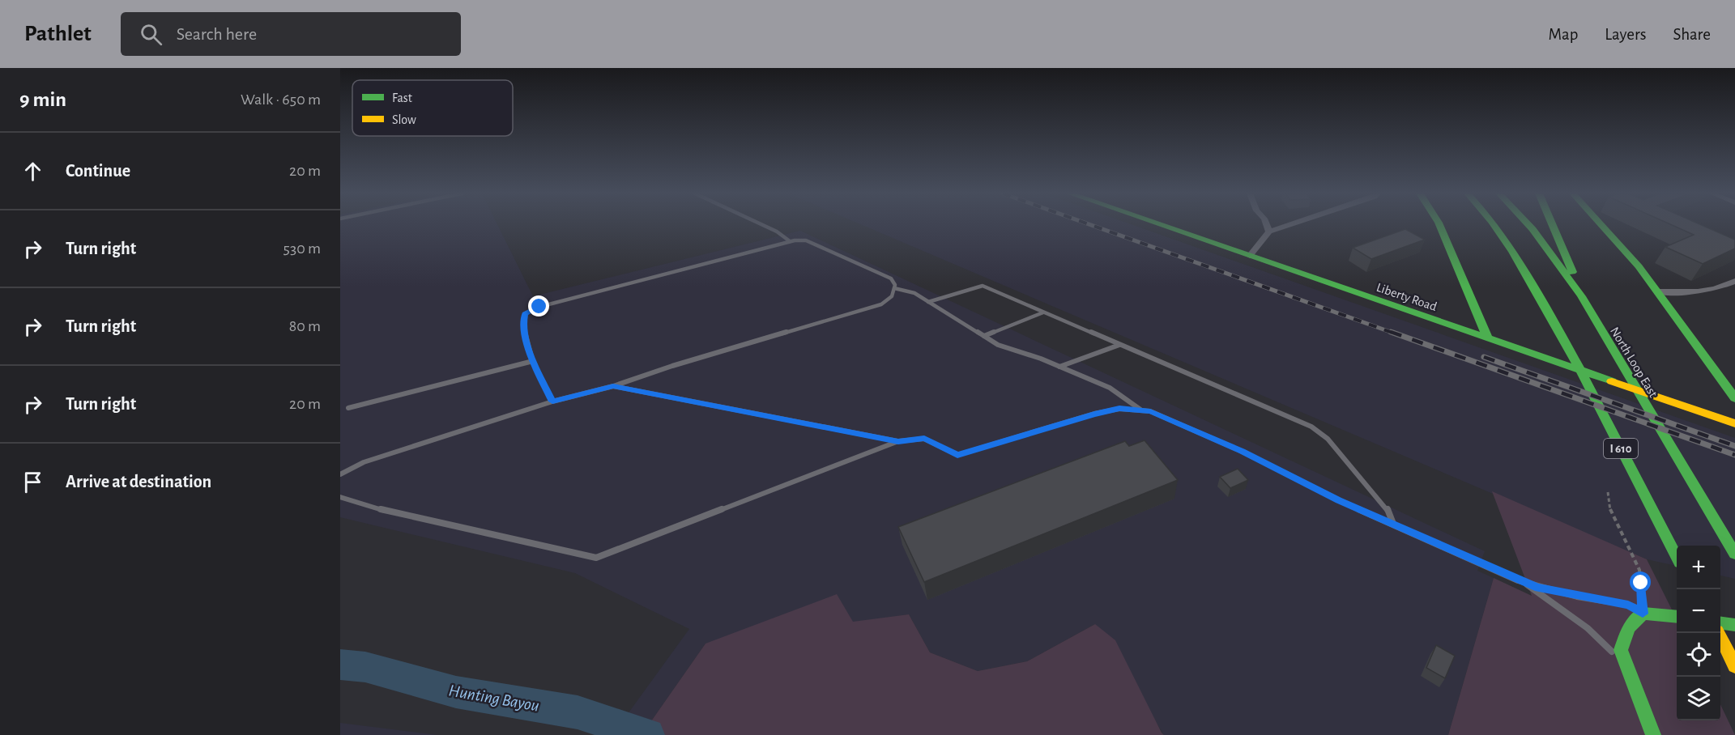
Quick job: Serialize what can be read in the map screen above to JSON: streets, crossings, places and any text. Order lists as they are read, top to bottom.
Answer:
{
  "streets": {
    "main road": ["Liberty Road", "North Loop East", "I 610"]
  },
  "water": ["Hunting Bayou"],
  "legend": ["Fast", "Slow"],
  "page": {
    "header": "Pathlet",
    "search": "Search here",
    "nav": ["Map", "Layers", "Share"],
    "heading": ["9 min", "Walk · 650 m"],
    "list": [
      ["Continue", "20 m"],
      ["Turn right", "530 m"],
      ["Turn right", "80 m"],
      ["Turn right", "20 m"],
      "Arrive at destination"
    ],
    "map_buttons": ["+", "−"]
  }
}
